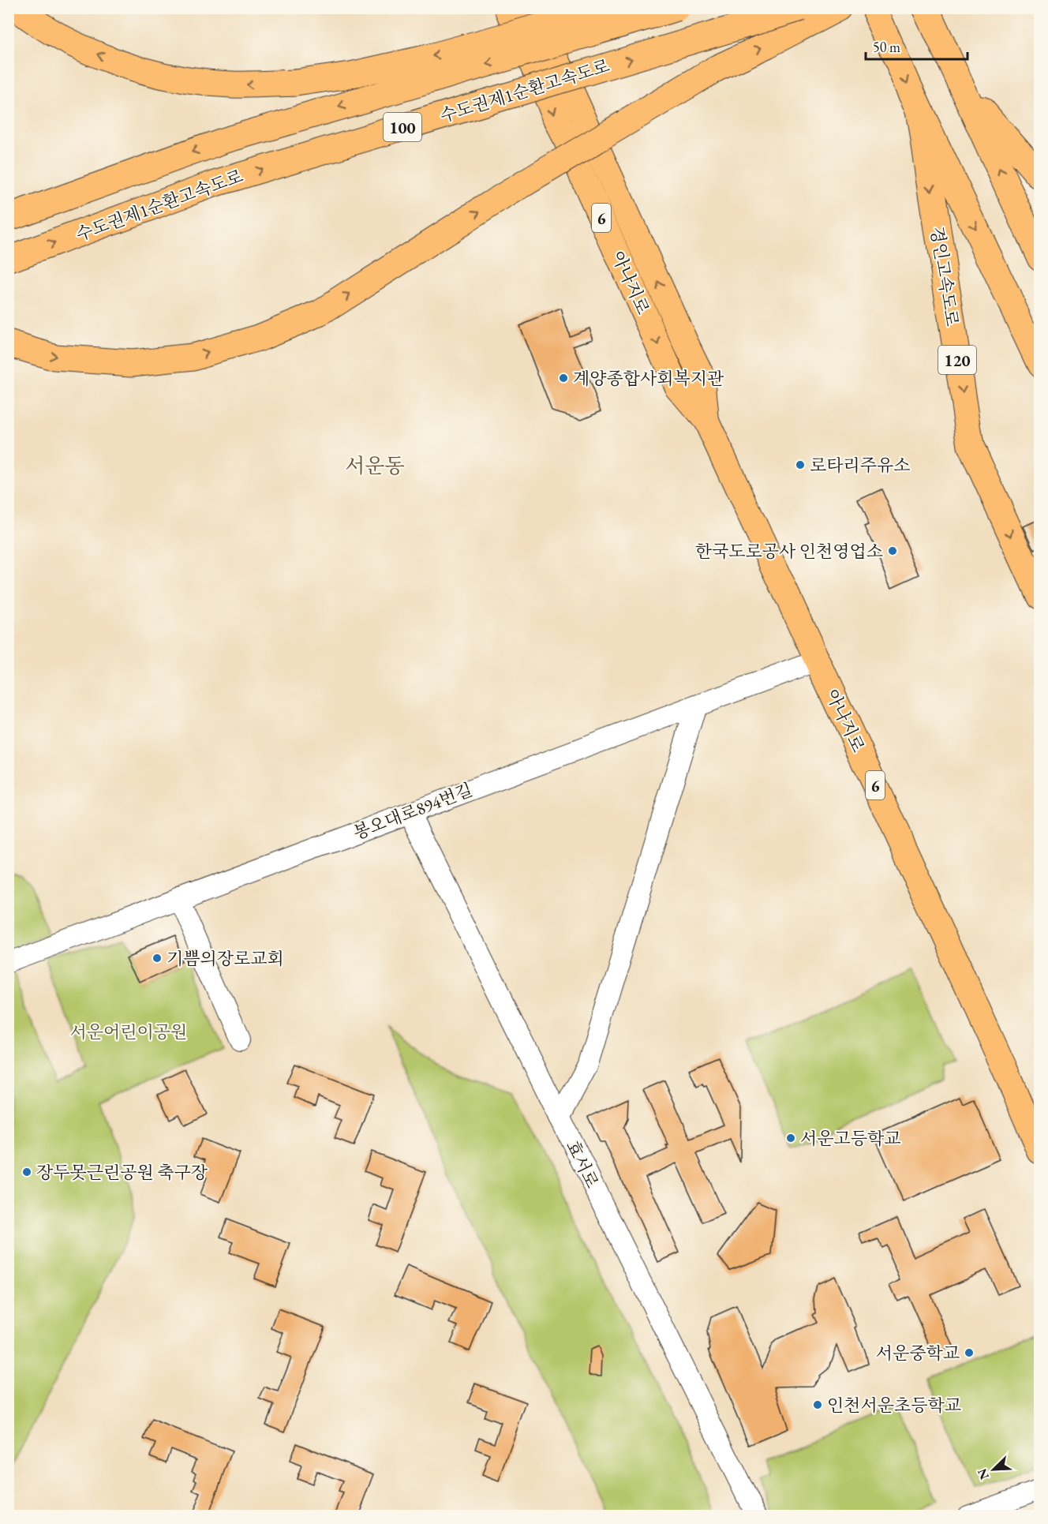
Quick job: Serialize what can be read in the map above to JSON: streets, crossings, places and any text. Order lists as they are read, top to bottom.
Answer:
{
  "streets": {
    "highway": [
      "수도권제1순환고속도로",
      "100",
      "경인고속도로",
      "120"
    ],
    "main road": ["6", "아나지로"],
    "street": ["봉오대로894번길", "효서로"]
  },
  "crossings": [
    ["아나지로", "봉오대로894번길"],
    ["봉오대로894번길", "효서로"]
  ],
  "districts": ["서운동"],
  "parks": ["서운어린이공원"],
  "places": [
    "계양종합사회복지관",
    "로타리주유소",
    "한국도로공사 인천영업소",
    "기쁨의장로교회",
    "서운고등학교",
    "장두못근린공원 축구장",
    "서운중학교",
    "인천서운초등학교"
  ],
  "scale_bar": "50 m",
  "north": "bottom left"
}
